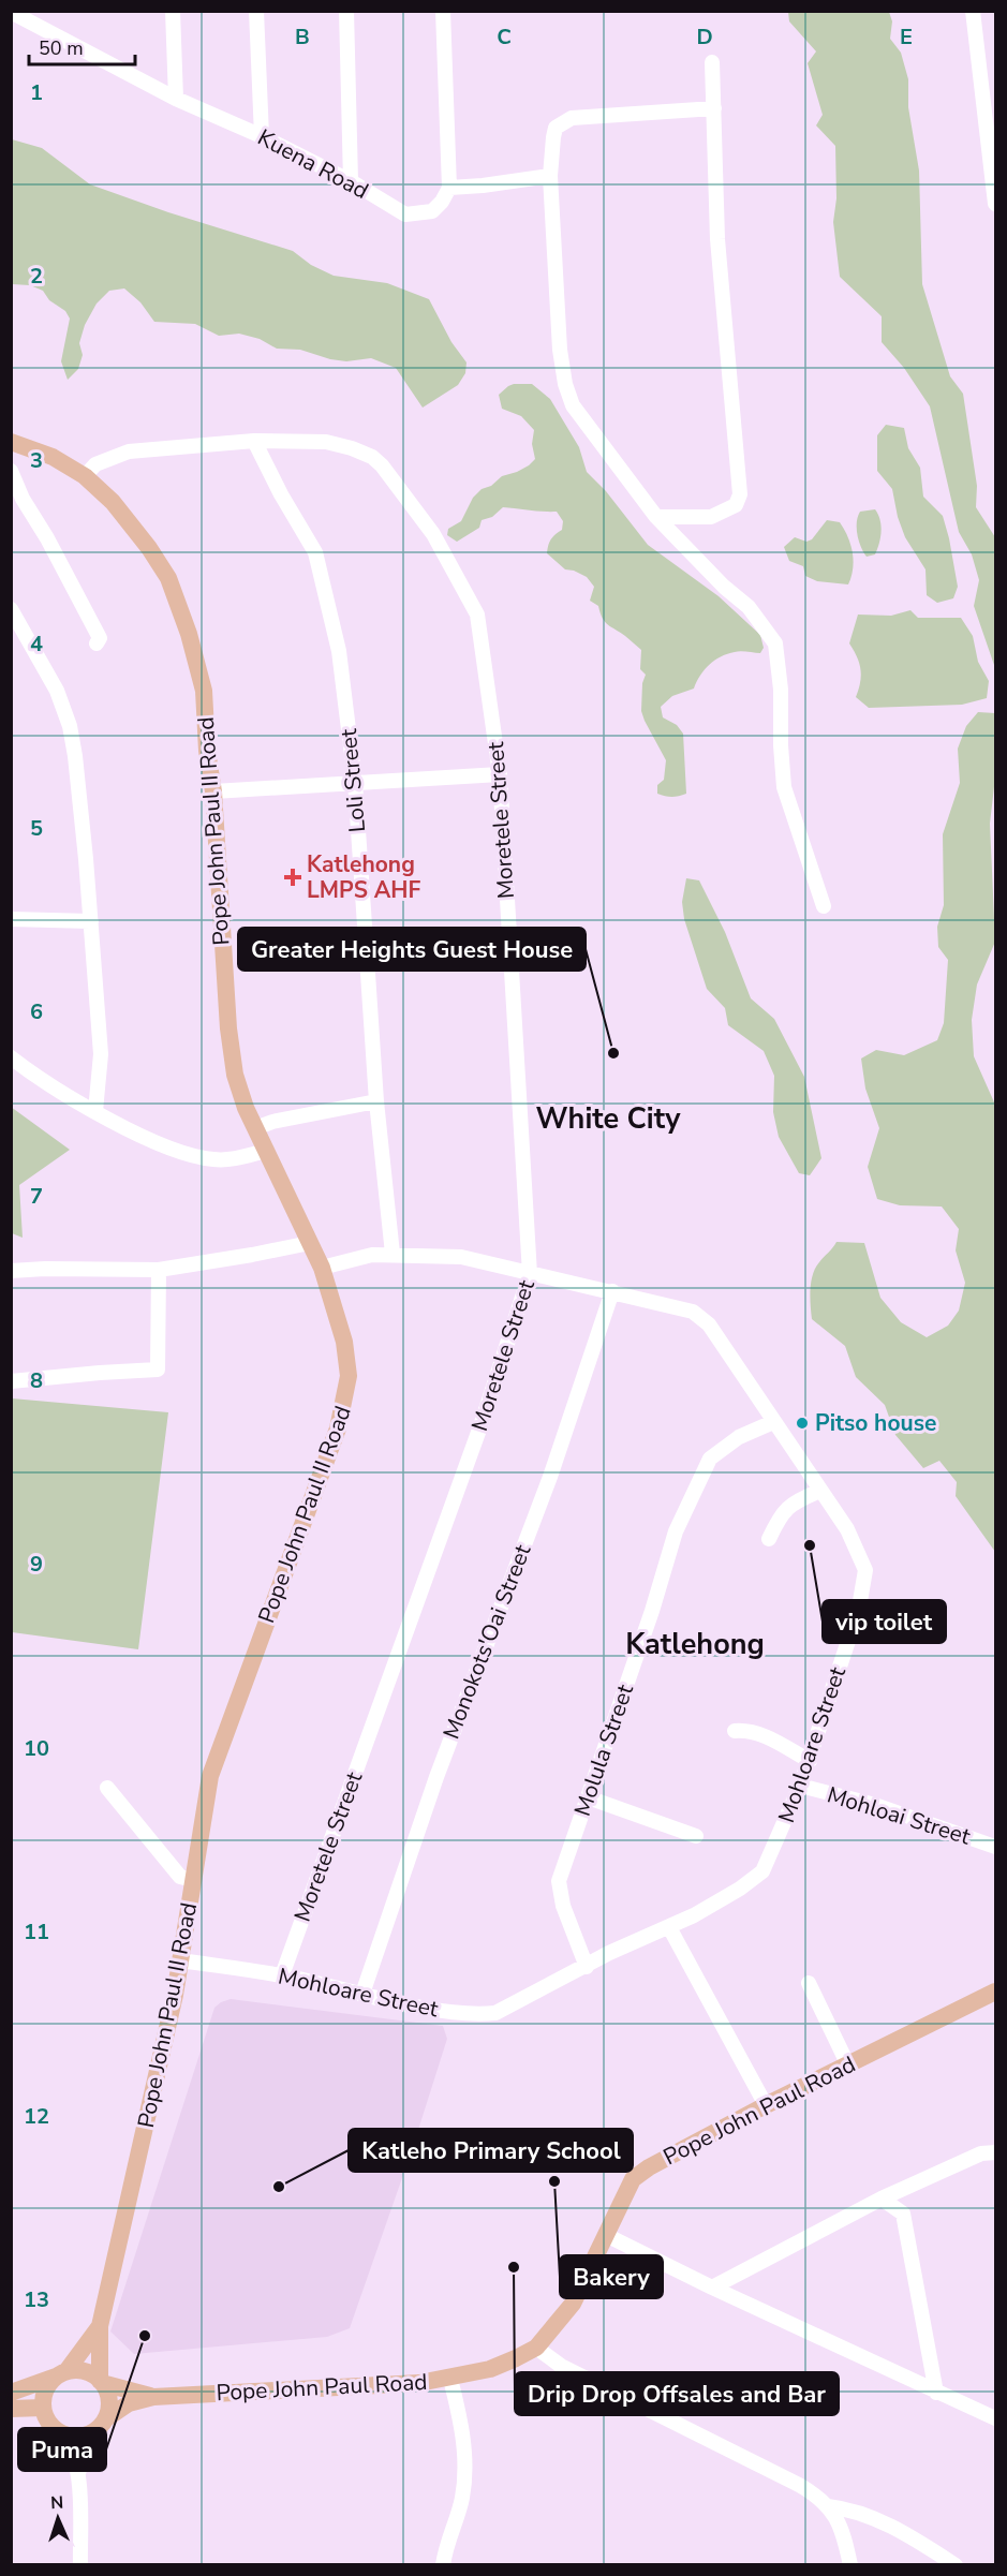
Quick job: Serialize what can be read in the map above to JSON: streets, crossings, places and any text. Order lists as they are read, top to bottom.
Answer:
{
  "streets": {
    "main road": ["Pope John Paul II Road", "Pope John Paul Road"],
    "street": [
      "Kuena Road",
      "Loli Street",
      "Moretele Street",
      "Monokots'Oai Street",
      "Mohloare Street",
      "Molula Street",
      "Mohloai Street"
    ]
  },
  "crossings": [
    ["Loli Street", "Moretele Street"],
    ["Loli Street", "Mohloare Street"],
    ["Moretele Street", "Pope John Paul II Road"],
    ["Moretele Street", "Mohloare Street"],
    ["Pope John Paul II Road", "Mohloare Street"],
    ["Monokots'Oai Street", "Mohloare Street"],
    ["Mohloare Street", "Molula Street"],
    ["Mohloare Street", "Mohloai Street"]
  ],
  "districts": ["White City", "Katlehong"],
  "places": {
    "health": ["Katlehong LMPS AHF"],
    "other": [
      "Greater Heights Guest House",
      "Pitso house",
      "vip toilet",
      "Bakery",
      "Katleho Primary School",
      "Drip Drop Offsales and Bar",
      "Puma"
    ]
  },
  "scale_bar": "50 m",
  "north": "top",
  "grid": {
    "columns": [
      "B",
      "C",
      "D",
      "E"
    ],
    "rows": [
      "1",
      "2",
      "3",
      "4",
      "5",
      "6",
      "7",
      "8",
      "9",
      "10",
      "11",
      "12",
      "13"
    ]
  }
}
